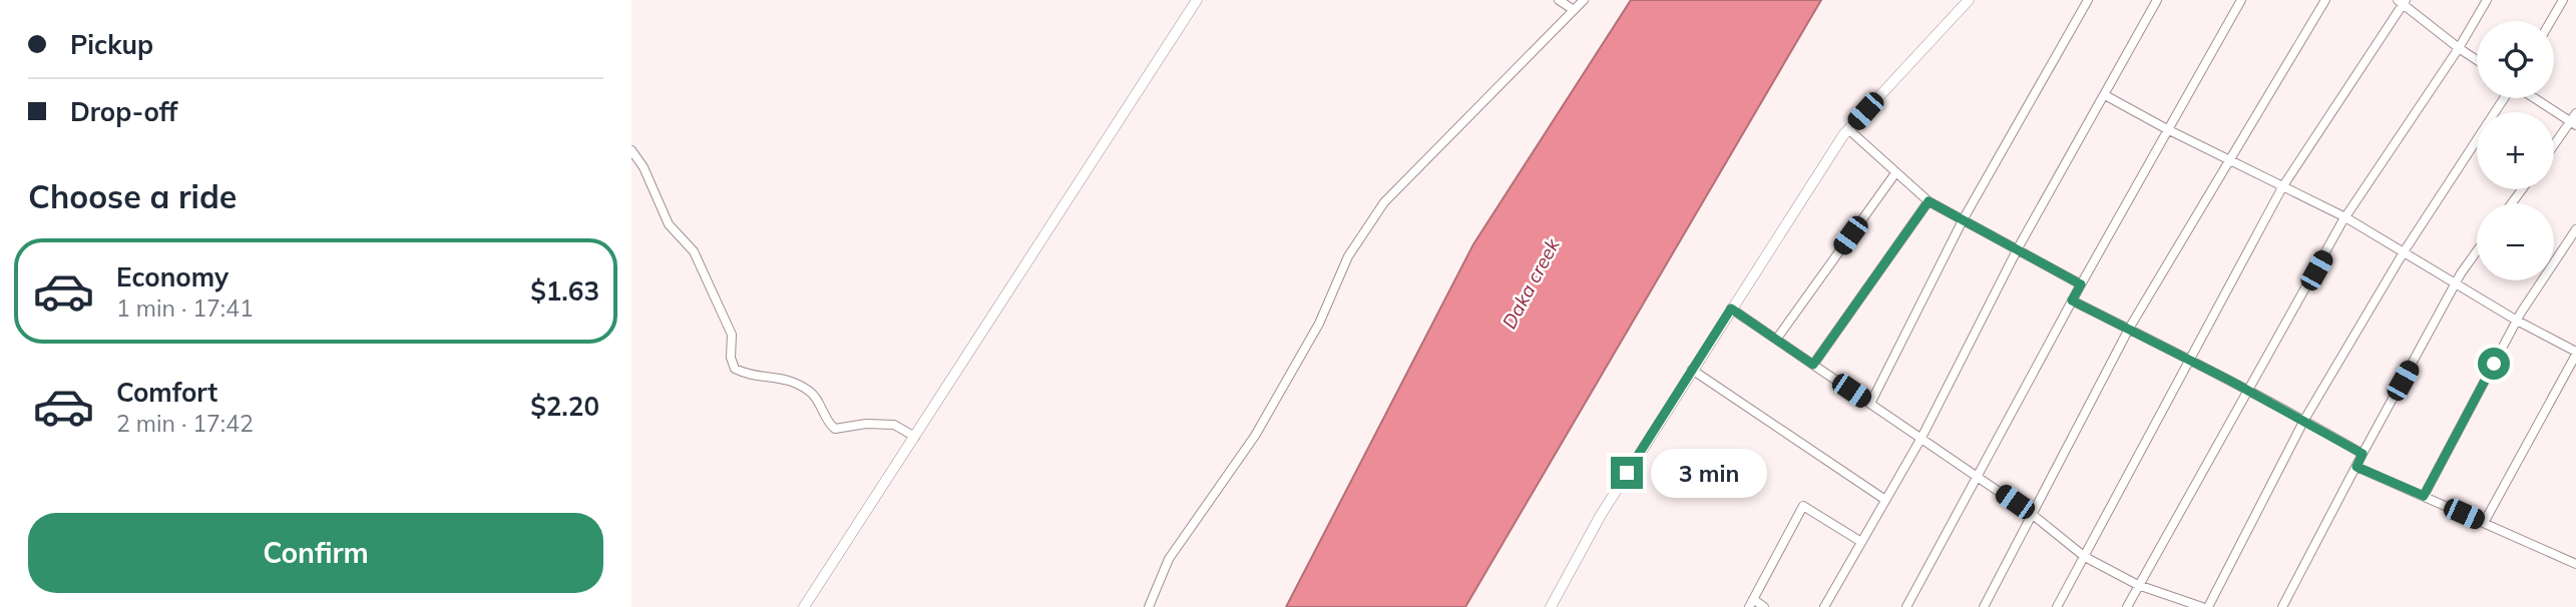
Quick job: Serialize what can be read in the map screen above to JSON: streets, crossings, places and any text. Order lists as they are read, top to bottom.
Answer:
{
  "water": ["Daka creek"],
  "page": {
    "banner": ["Pickup", "Drop-off"],
    "map_buttons": ["+", "−"],
    "heading": "Choose a ride",
    "list": [
      {
        "name": "Economy",
        "note": "1 min · 17:41",
        "value": "$1.63"
      },
      {
        "name": "Comfort",
        "note": "2 min · 17:42",
        "value": "$2.20"
      }
    ],
    "bubble": "3 min",
    "buttons": "Confirm"
  }
}
